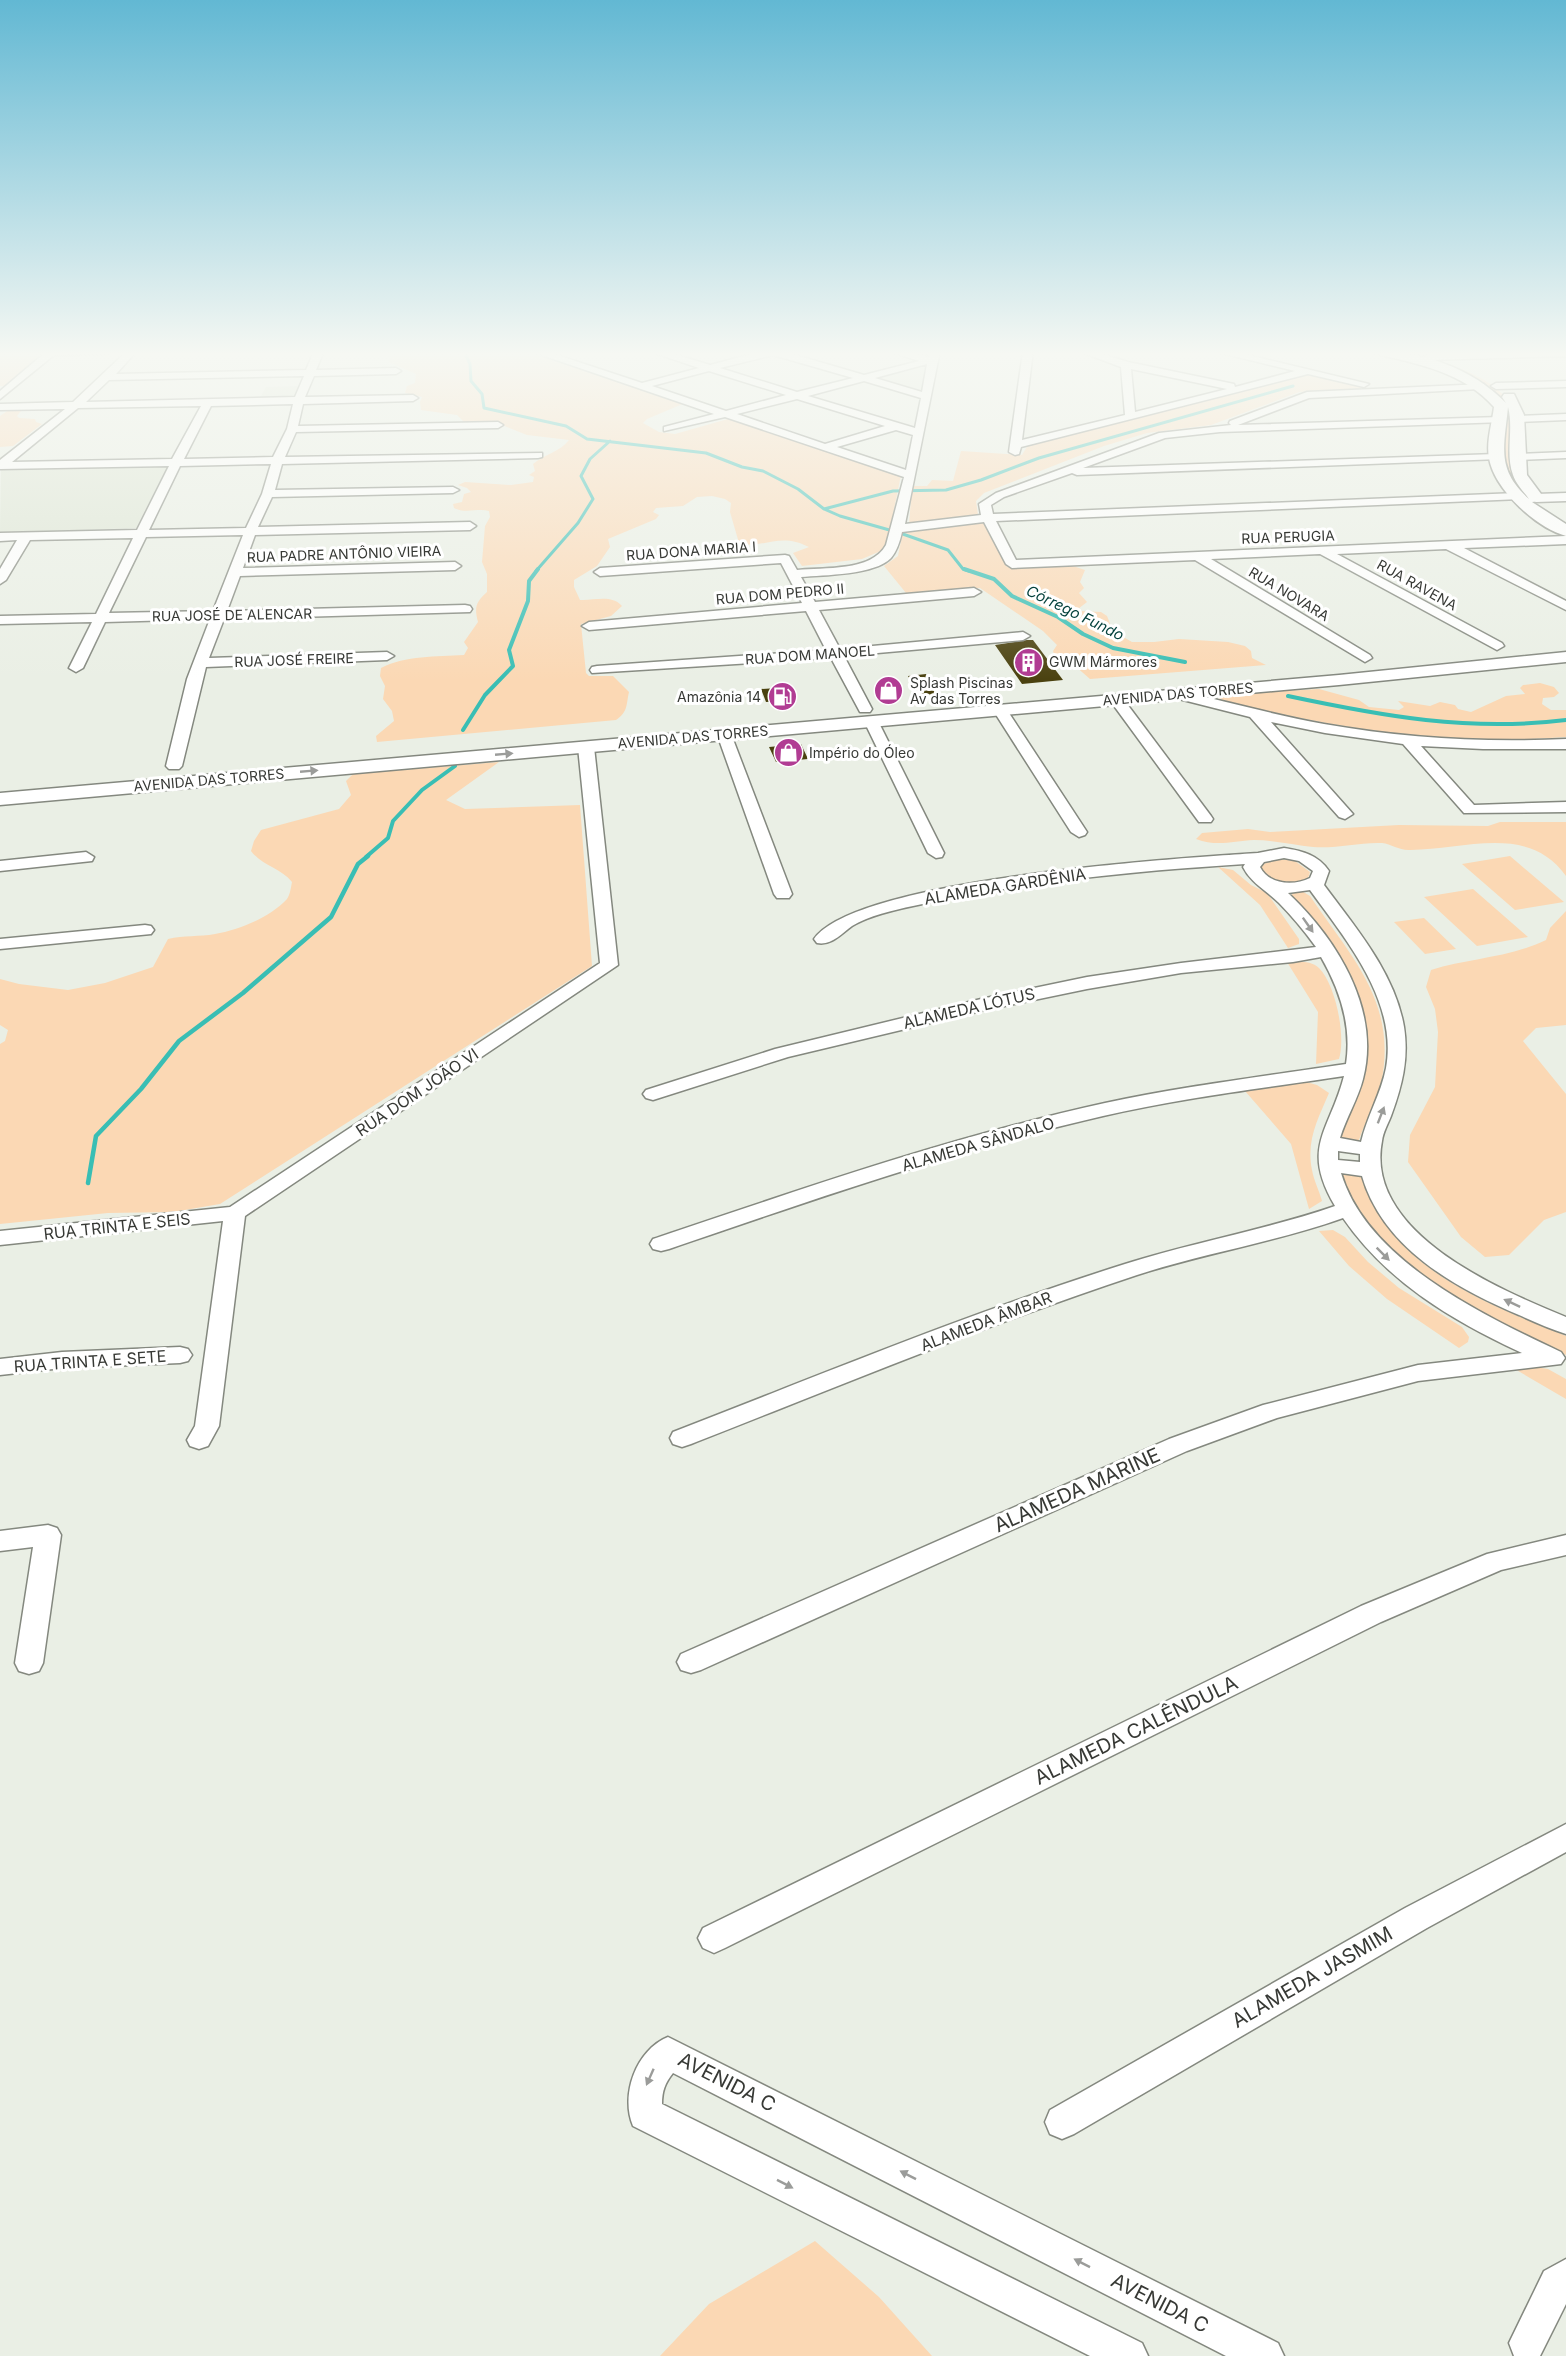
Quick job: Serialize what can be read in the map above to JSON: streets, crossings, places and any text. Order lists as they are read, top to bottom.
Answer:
{
  "streets": {
    "main road": ["AVENIDA DAS TORRES"],
    "street": [
      "RUA PERUGIA",
      "RUA DONA MARIA I",
      "RUA PADRE ANTÔNIO VIEIRA",
      "RUA RAVENA",
      "RUA DOM PEDRO II",
      "RUA NOVARA",
      "RUA JOSÉ DE ALENCAR",
      "RUA DOM MANOEL",
      "RUA JOSÉ FREIRE",
      "ALAMEDA GARDÊNIA",
      "ALAMEDA LÓTUS",
      "RUA DOM JOÃO VI",
      "ALAMEDA SÂNDALO",
      "RUA TRINTA E SEIS",
      "ALAMEDA ÂMBAR",
      "RUA TRINTA E SETE",
      "ALAMEDA MARINE",
      "ALAMEDA CALÊNDULA",
      "ALAMEDA JASMIM",
      "AVENIDA C"
    ]
  },
  "crossings": [
    ["RUA PERUGIA", "RUA RAVENA"],
    ["RUA PERUGIA", "RUA NOVARA"],
    ["AVENIDA DAS TORRES", "RUA DOM JOÃO VI"],
    ["RUA DOM JOÃO VI", "RUA TRINTA E SEIS"]
  ],
  "water": ["Córrego Fundo"],
  "places": {
    "building": ["GWM Mármores"],
    "shop": ["Splash Piscinas Av das Torres", "Império do Óleo"],
    "fuel station": ["Amazônia 14"]
  }
}
